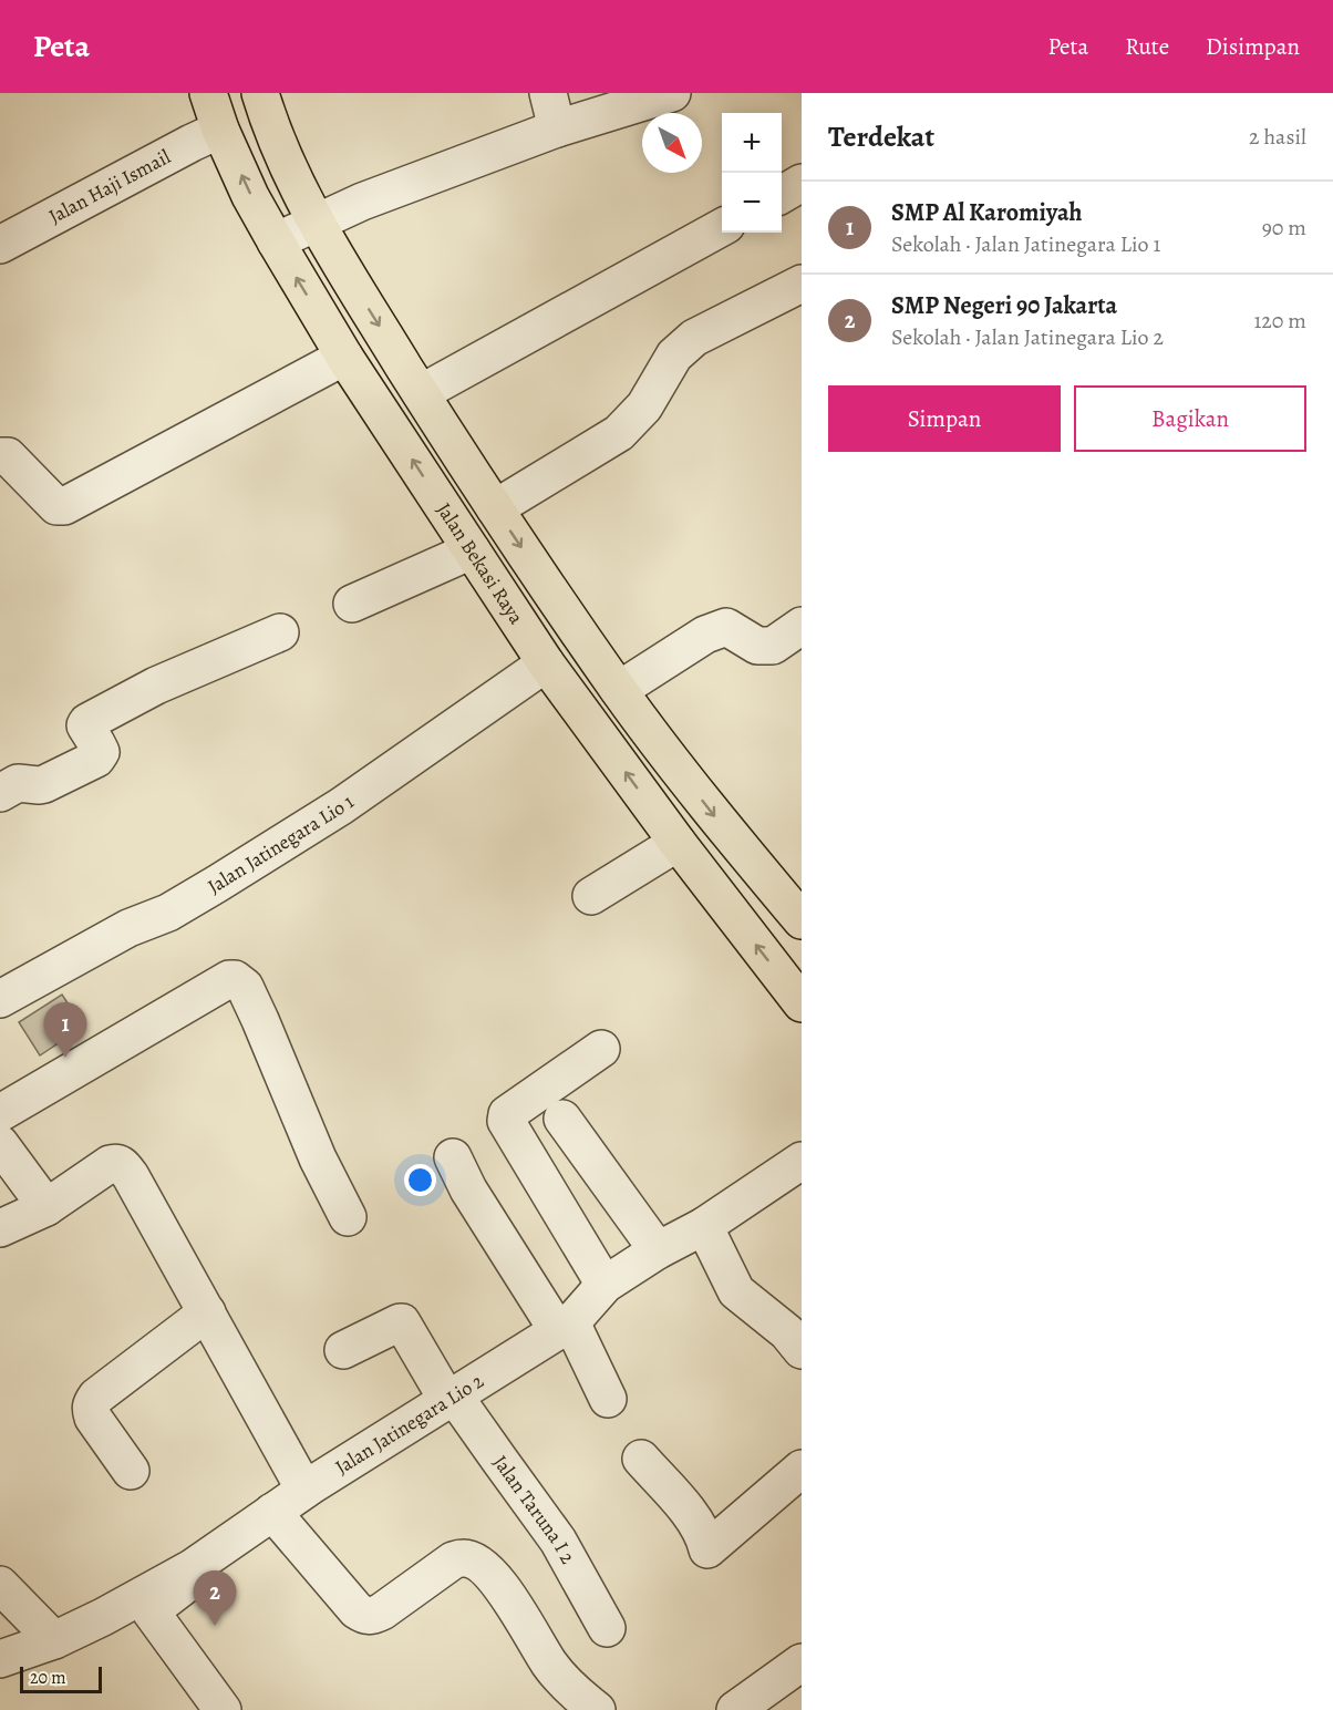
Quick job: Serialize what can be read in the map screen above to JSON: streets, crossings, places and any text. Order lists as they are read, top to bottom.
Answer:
{
  "streets": {
    "main road": ["Jalan Bekasi Raya"],
    "street": [
      "Jalan Haji Ismail",
      "Jalan Jatinegara Lio 1",
      "Jalan Jatinegara Lio 2",
      "Jalan Taruna I 2"
    ]
  },
  "crossings": [
    ["Jalan Haji Ismail", "Jalan Bekasi Raya"],
    ["Jalan Bekasi Raya", "Jalan Jatinegara Lio 1"],
    ["Jalan Jatinegara Lio 2", "Jalan Taruna I 2"]
  ],
  "scale_bar": "20 m",
  "north": "bottom right",
  "page": {
    "header": "Peta",
    "nav": ["Peta", "Rute", "Disimpan"],
    "heading": ["Terdekat", "2 hasil"],
    "map_buttons": ["+", "−"],
    "list": [
      {
        "mark": "1",
        "name": "SMP Al Karomiyah",
        "note": "Sekolah · Jalan Jatinegara Lio 1",
        "value": "90 m"
      },
      {
        "mark": "2",
        "name": "SMP Negeri 90 Jakarta",
        "note": "Sekolah · Jalan Jatinegara Lio 2",
        "value": "120 m"
      }
    ],
    "buttons": ["Simpan", "Bagikan"],
    "pins": ["1", "2"],
    "scale": "20 m"
  }
}
